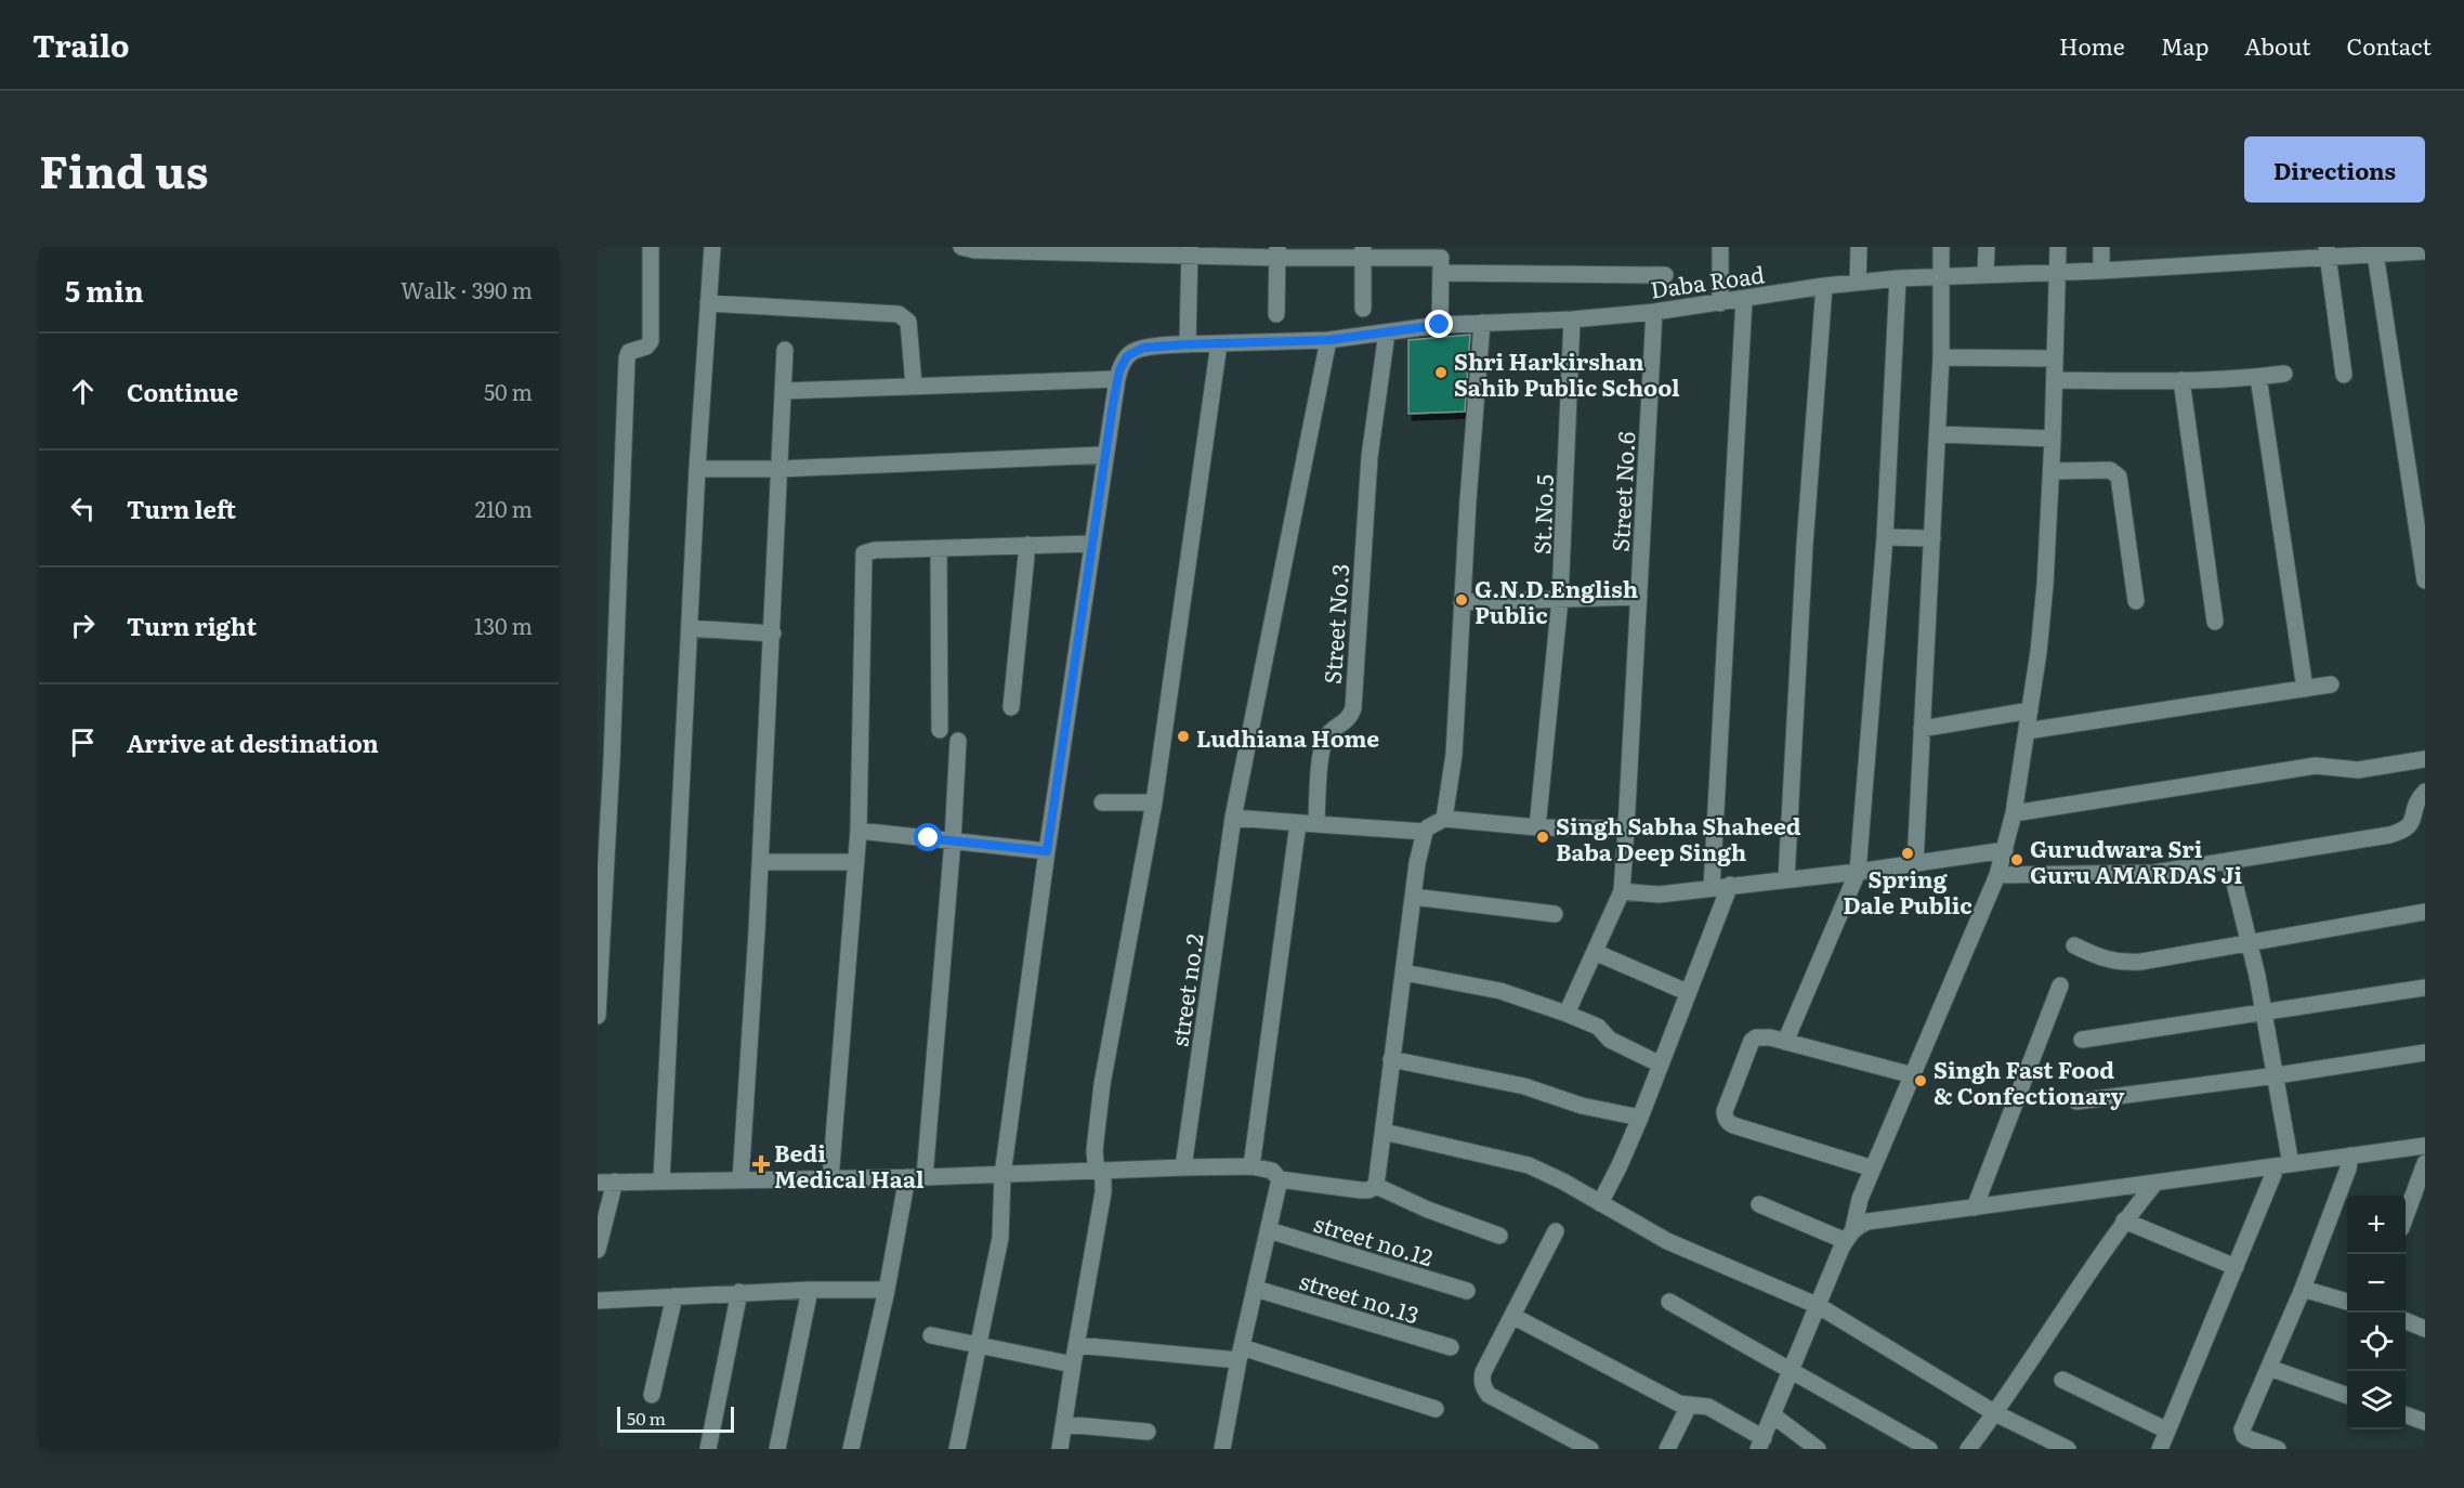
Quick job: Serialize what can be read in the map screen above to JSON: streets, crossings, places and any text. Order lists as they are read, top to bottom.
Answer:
{
  "streets": {
    "street": [
      "Daba Road",
      "Street No.6",
      "St.No.5",
      "Street No.3",
      "street no.2",
      "street no.12",
      "street no.13"
    ]
  },
  "crossings": [
    ["Daba Road", "Street No.6"],
    ["Daba Road", "St.No.5"],
    ["Daba Road", "Street No.3"],
    ["Daba Road", "street no.2"]
  ],
  "places": {
    "other": [
      "Shri Harkirshan Sahib Public School",
      "G.N.D.English Public",
      "Ludhiana Home",
      "Singh Sabha Shaheed Baba Deep Singh",
      "Spring Dale Public",
      "Gurudwara Sri Guru AMARDAS Ji",
      "Singh Fast Food & Confectionary"
    ],
    "health": ["Bedi Medical Haal"]
  },
  "scale_bar": "50 m",
  "page": {
    "header": "Trailo",
    "nav": [
      "Home",
      "Map",
      "About",
      "Contact"
    ],
    "title": "Find us",
    "buttons": "Directions",
    "heading": ["5 min", "Walk · 390 m"],
    "list": [
      ["Continue", "50 m"],
      ["Turn left", "210 m"],
      ["Turn right", "130 m"],
      "Arrive at destination"
    ],
    "map_buttons": ["+", "−"],
    "scale": "50 m"
  }
}
